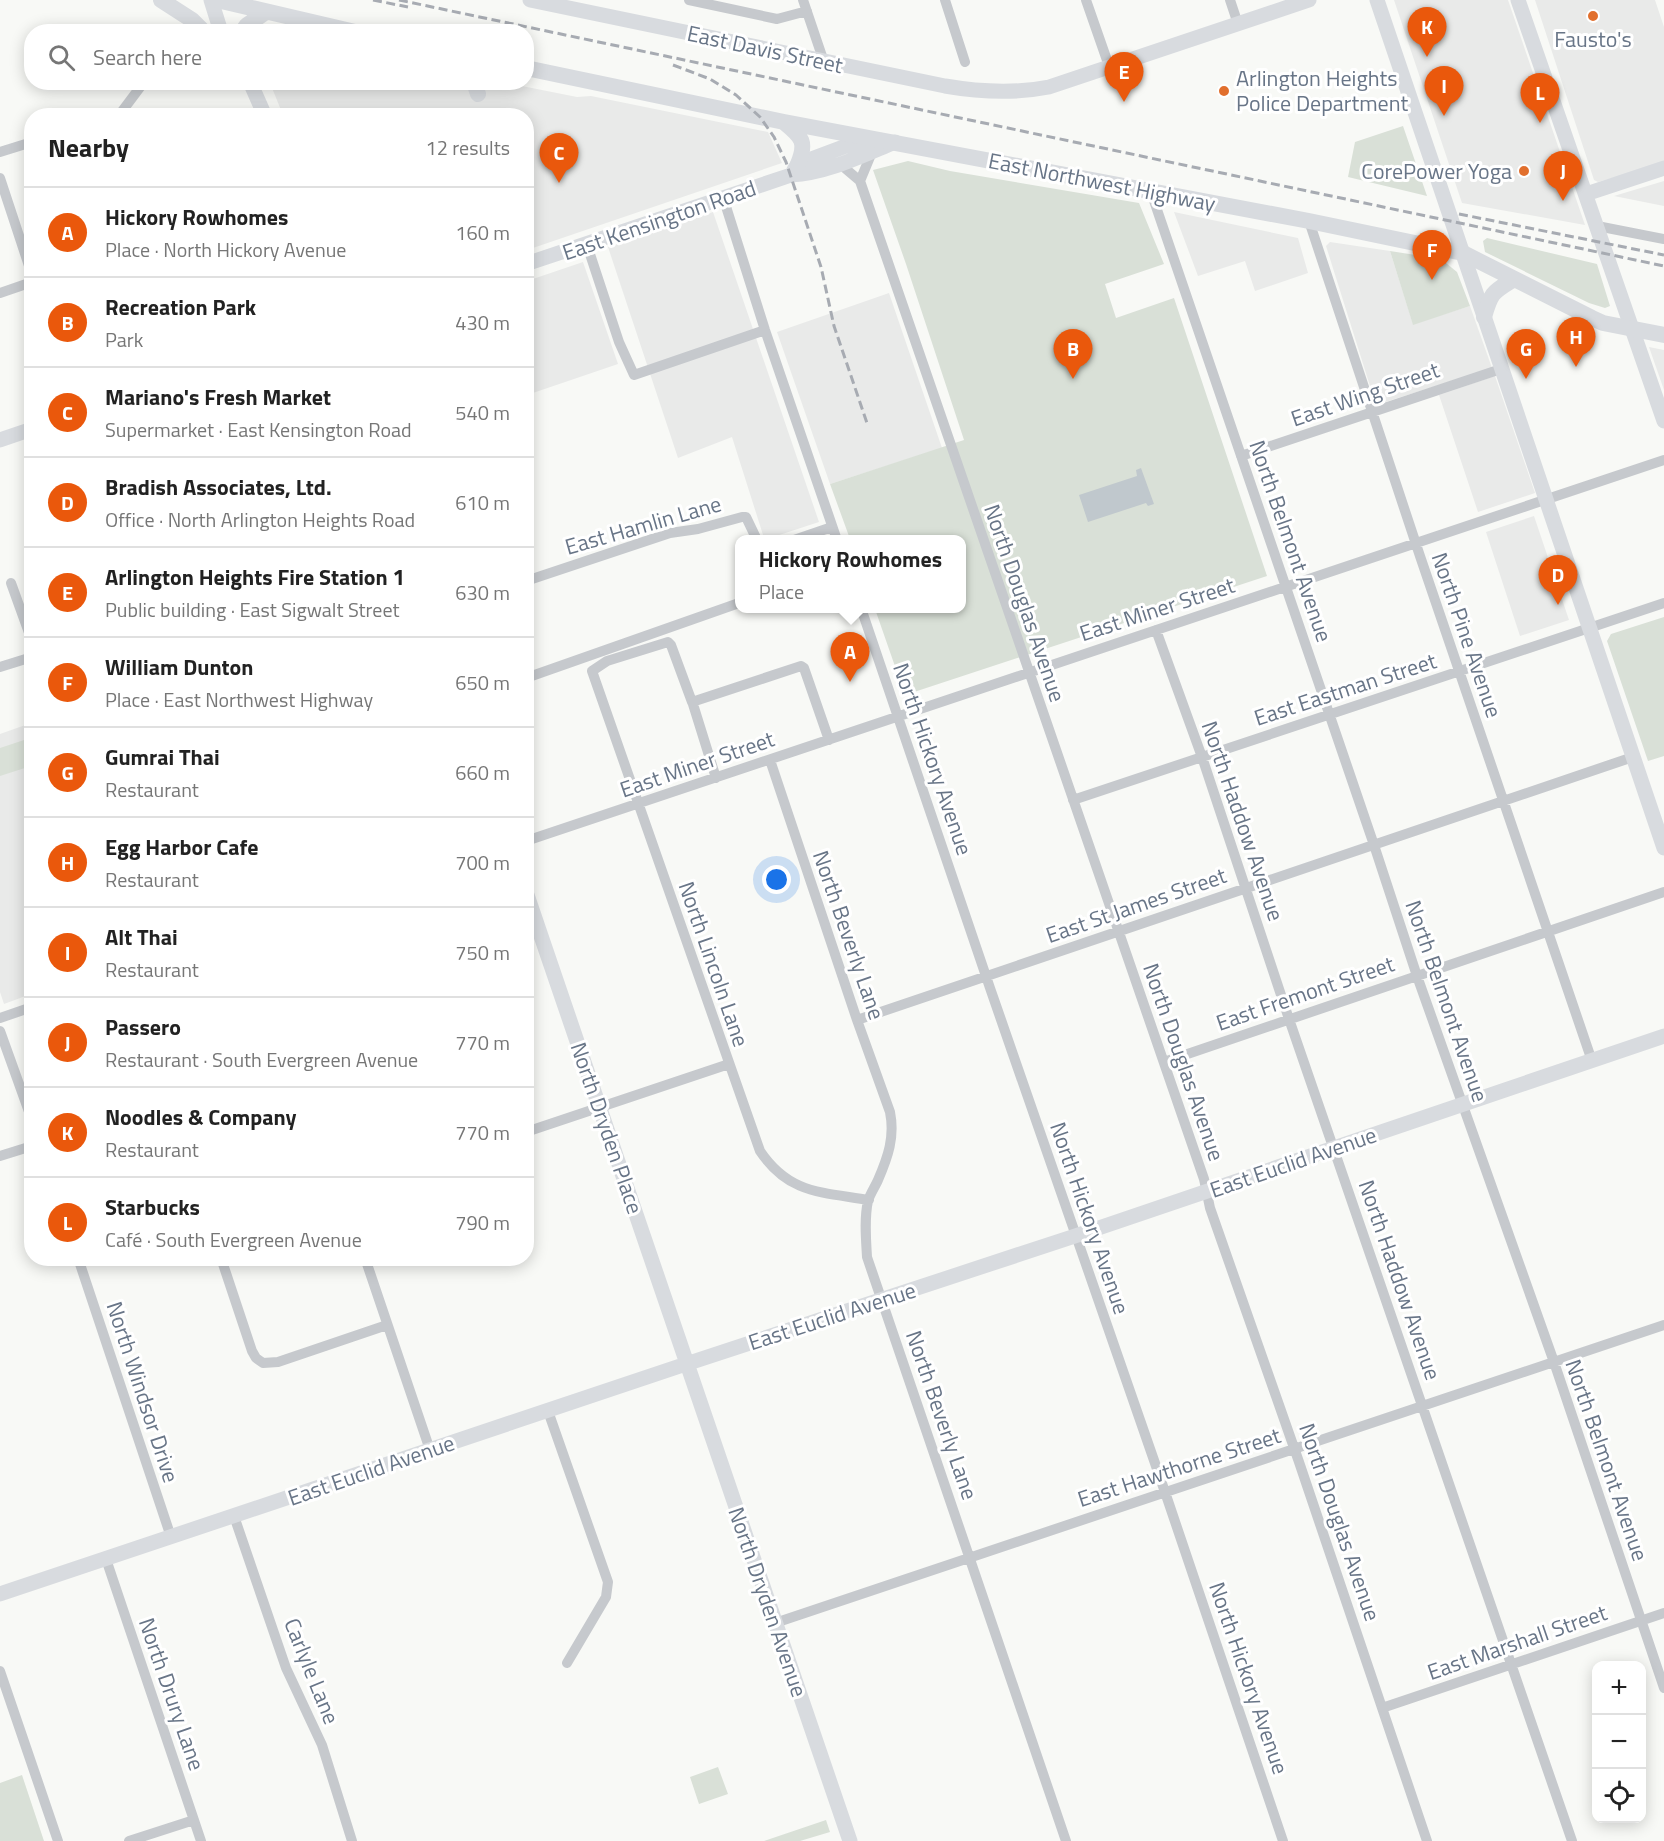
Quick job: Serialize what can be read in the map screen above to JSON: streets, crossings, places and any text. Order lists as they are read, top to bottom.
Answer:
{
  "streets": {
    "main road": ["East Northwest Highway"],
    "street": [
      "East Davis Street",
      "East Kensington Road",
      "East Wing Street",
      "East Hamlin Lane",
      "North Belmont Avenue",
      "North Douglas Avenue",
      "East Miner Street",
      "North Pine Avenue",
      "East Eastman Street",
      "North Hickory Avenue",
      "North Haddow Avenue",
      "East St James Street",
      "North Beverly Lane",
      "North Lincoln Lane",
      "East Fremont Street",
      "North Dryden Place",
      "East Euclid Avenue",
      "North Windsor Drive",
      "East Hawthorne Street",
      "North Dryden Avenue",
      "East Marshall Street",
      "Carlyle Lane",
      "North Drury Lane"
    ]
  },
  "crossings": [
    ["East Northwest Highway", "East Kensington Road"],
    ["East Northwest Highway", "North Belmont Avenue"],
    ["East Northwest Highway", "North Pine Avenue"],
    ["East Wing Street", "North Belmont Avenue"],
    ["East Wing Street", "North Pine Avenue"],
    ["North Belmont Avenue", "East Miner Street"],
    ["North Belmont Avenue", "East Eastman Street"],
    ["North Belmont Avenue", "East St James Street"],
    ["North Belmont Avenue", "East Fremont Street"],
    ["North Belmont Avenue", "East Euclid Avenue"],
    ["North Belmont Avenue", "East Hawthorne Street"],
    ["North Belmont Avenue", "East Marshall Street"],
    ["North Douglas Avenue", "East Miner Street"],
    ["North Douglas Avenue", "East Eastman Street"],
    ["North Douglas Avenue", "East St James Street"],
    ["North Douglas Avenue", "East Fremont Street"],
    ["North Douglas Avenue", "East Euclid Avenue"],
    ["North Douglas Avenue", "East Hawthorne Street"],
    ["North Douglas Avenue", "East Marshall Street"],
    ["East Miner Street", "North Pine Avenue"],
    ["East Miner Street", "North Hickory Avenue"],
    ["East Miner Street", "North Haddow Avenue"],
    ["East Miner Street", "North Beverly Lane"],
    ["East Miner Street", "North Lincoln Lane"],
    ["North Pine Avenue", "East Eastman Street"],
    ["North Pine Avenue", "East St James Street"],
    ["North Pine Avenue", "East Fremont Street"],
    ["North Pine Avenue", "East Euclid Avenue"],
    ["East Eastman Street", "North Haddow Avenue"],
    ["North Hickory Avenue", "East St James Street"],
    ["North Hickory Avenue", "East Euclid Avenue"],
    ["North Hickory Avenue", "East Hawthorne Street"],
    ["North Haddow Avenue", "East St James Street"],
    ["North Haddow Avenue", "East Fremont Street"],
    ["North Haddow Avenue", "East Euclid Avenue"],
    ["North Haddow Avenue", "East Hawthorne Street"],
    ["North Haddow Avenue", "East Marshall Street"],
    ["East St James Street", "North Beverly Lane"],
    ["North Beverly Lane", "North Lincoln Lane"],
    ["North Beverly Lane", "East Euclid Avenue"],
    ["North Beverly Lane", "East Hawthorne Street"],
    ["North Dryden Place", "East Euclid Avenue"],
    ["North Dryden Place", "North Dryden Avenue"],
    ["East Euclid Avenue", "North Windsor Drive"],
    ["East Euclid Avenue", "North Dryden Avenue"],
    ["East Euclid Avenue", "Carlyle Lane"],
    ["East Euclid Avenue", "North Drury Lane"],
    ["East Hawthorne Street", "North Dryden Avenue"]
  ],
  "places": ["Fausto's", "Arlington Heights Police Department", "CorePower Yoga"],
  "page": {
    "pins": [
      "K",
      "E",
      "I",
      "L",
      "C",
      "J",
      "F",
      "H",
      "B",
      "G",
      "D",
      "A"
    ],
    "search": "Search here",
    "heading": ["Nearby", "12 results"],
    "list": [
      {
        "mark": "A",
        "name": "Hickory Rowhomes",
        "note": "Place · North Hickory Avenue",
        "value": "160 m"
      },
      {
        "mark": "B",
        "name": "Recreation Park",
        "note": "Park",
        "value": "430 m"
      },
      {
        "mark": "C",
        "name": "Mariano's Fresh Market",
        "note": "Supermarket · East Kensington Road",
        "value": "540 m"
      },
      {
        "mark": "D",
        "name": "Bradish Associates, Ltd.",
        "note": "Office · North Arlington Heights Road",
        "value": "610 m"
      },
      {
        "mark": "E",
        "name": "Arlington Heights Fire Station 1",
        "note": "Public building · East Sigwalt Street",
        "value": "630 m"
      },
      {
        "mark": "F",
        "name": "William Dunton",
        "note": "Place · East Northwest Highway",
        "value": "650 m"
      },
      {
        "mark": "G",
        "name": "Gumrai Thai",
        "note": "Restaurant",
        "value": "660 m"
      },
      {
        "mark": "H",
        "name": "Egg Harbor Cafe",
        "note": "Restaurant",
        "value": "700 m"
      },
      {
        "mark": "I",
        "name": "Alt Thai",
        "note": "Restaurant",
        "value": "750 m"
      },
      {
        "mark": "J",
        "name": "Passero",
        "note": "Restaurant · South Evergreen Avenue",
        "value": "770 m"
      },
      {
        "mark": "K",
        "name": "Noodles & Company",
        "note": "Restaurant",
        "value": "770 m"
      },
      {
        "mark": "L",
        "name": "Starbucks",
        "note": "Café · South Evergreen Avenue",
        "value": "790 m"
      }
    ],
    "popup": ["Hickory Rowhomes", "Place"],
    "map_buttons": ["+", "−"]
  }
}
